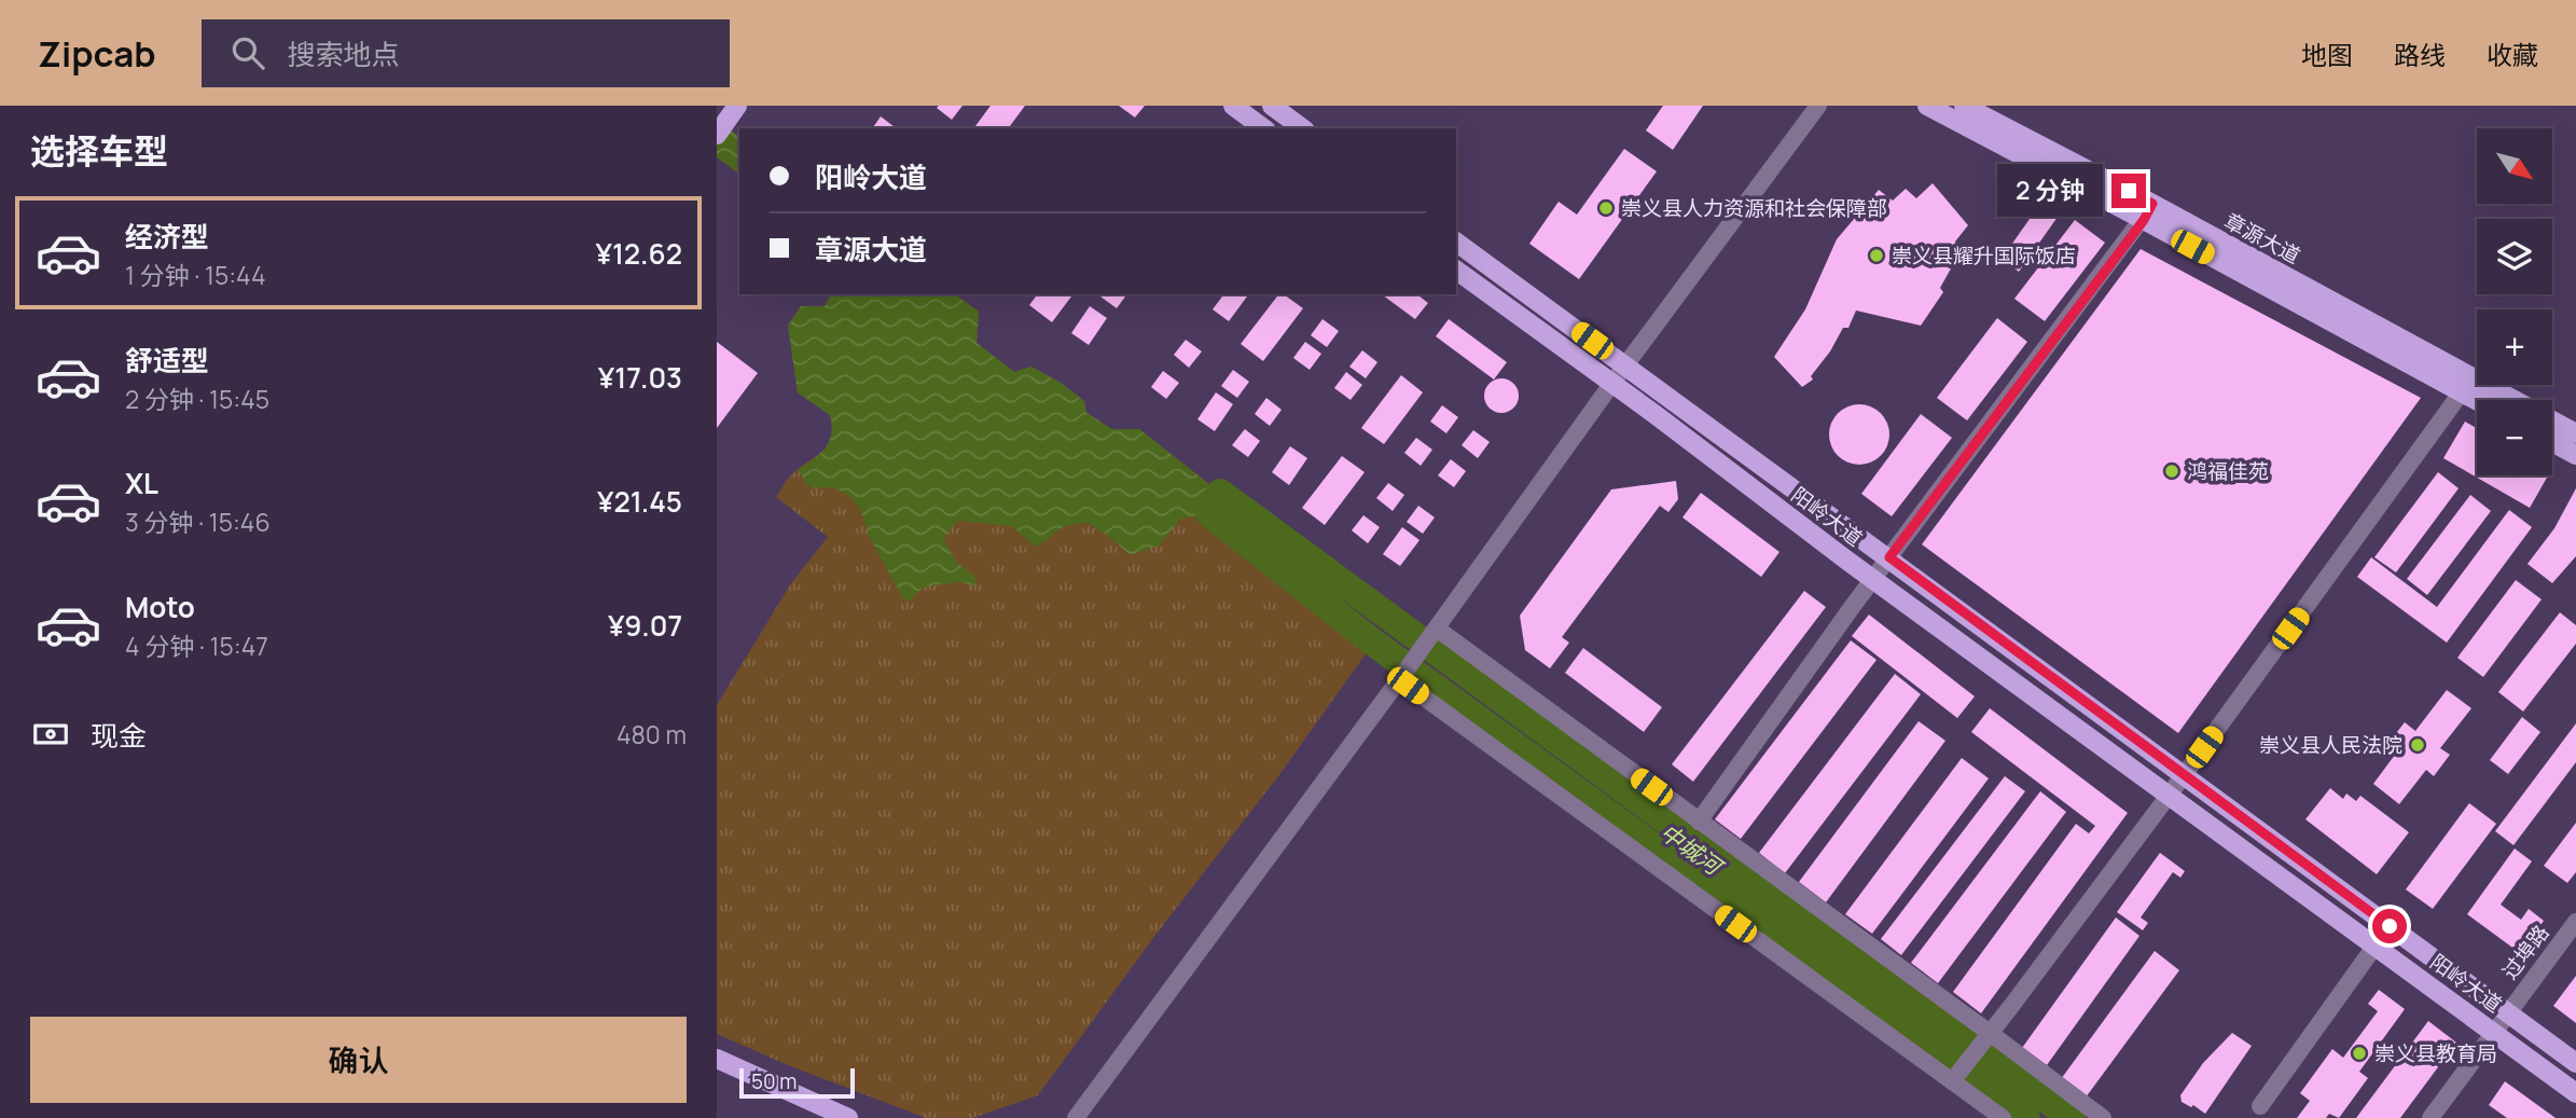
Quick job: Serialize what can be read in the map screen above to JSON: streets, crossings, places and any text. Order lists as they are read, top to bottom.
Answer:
{
  "streets": {
    "main road": ["章源大道", "阳岭大道"],
    "street": ["过埠路"]
  },
  "crossings": [
    ["阳岭大道", "过埠路"]
  ],
  "water": ["中城河"],
  "places": [
    "崇义县人力资源和社会保障部",
    "崇义县耀升国际饭店",
    "鸿福佳苑",
    "崇义县人民法院",
    "崇义县教育局"
  ],
  "scale_bar": "50 m",
  "north": "bottom right",
  "page": {
    "header": "Zipcab",
    "search": "搜索地点",
    "nav": ["地图", "路线", "收藏"],
    "heading": "选择车型",
    "map_buttons": ["+", "−"],
    "banner": ["阳岭大道", "章源大道"],
    "bubble": "2 分钟",
    "list": [
      {
        "name": "经济型",
        "note": "1 分钟 · 15:44",
        "value": "¥12.62"
      },
      {
        "name": "舒适型",
        "note": "2 分钟 · 15:45",
        "value": "¥17.03"
      },
      {
        "name": "XL",
        "note": "3 分钟 · 15:46",
        "value": "¥21.45"
      },
      {
        "name": "Moto",
        "note": "4 分钟 · 15:47",
        "value": "¥9.07"
      }
    ],
    "pay": ["现金", "480 m"],
    "buttons": "确认",
    "scale": "50 m"
  }
}
